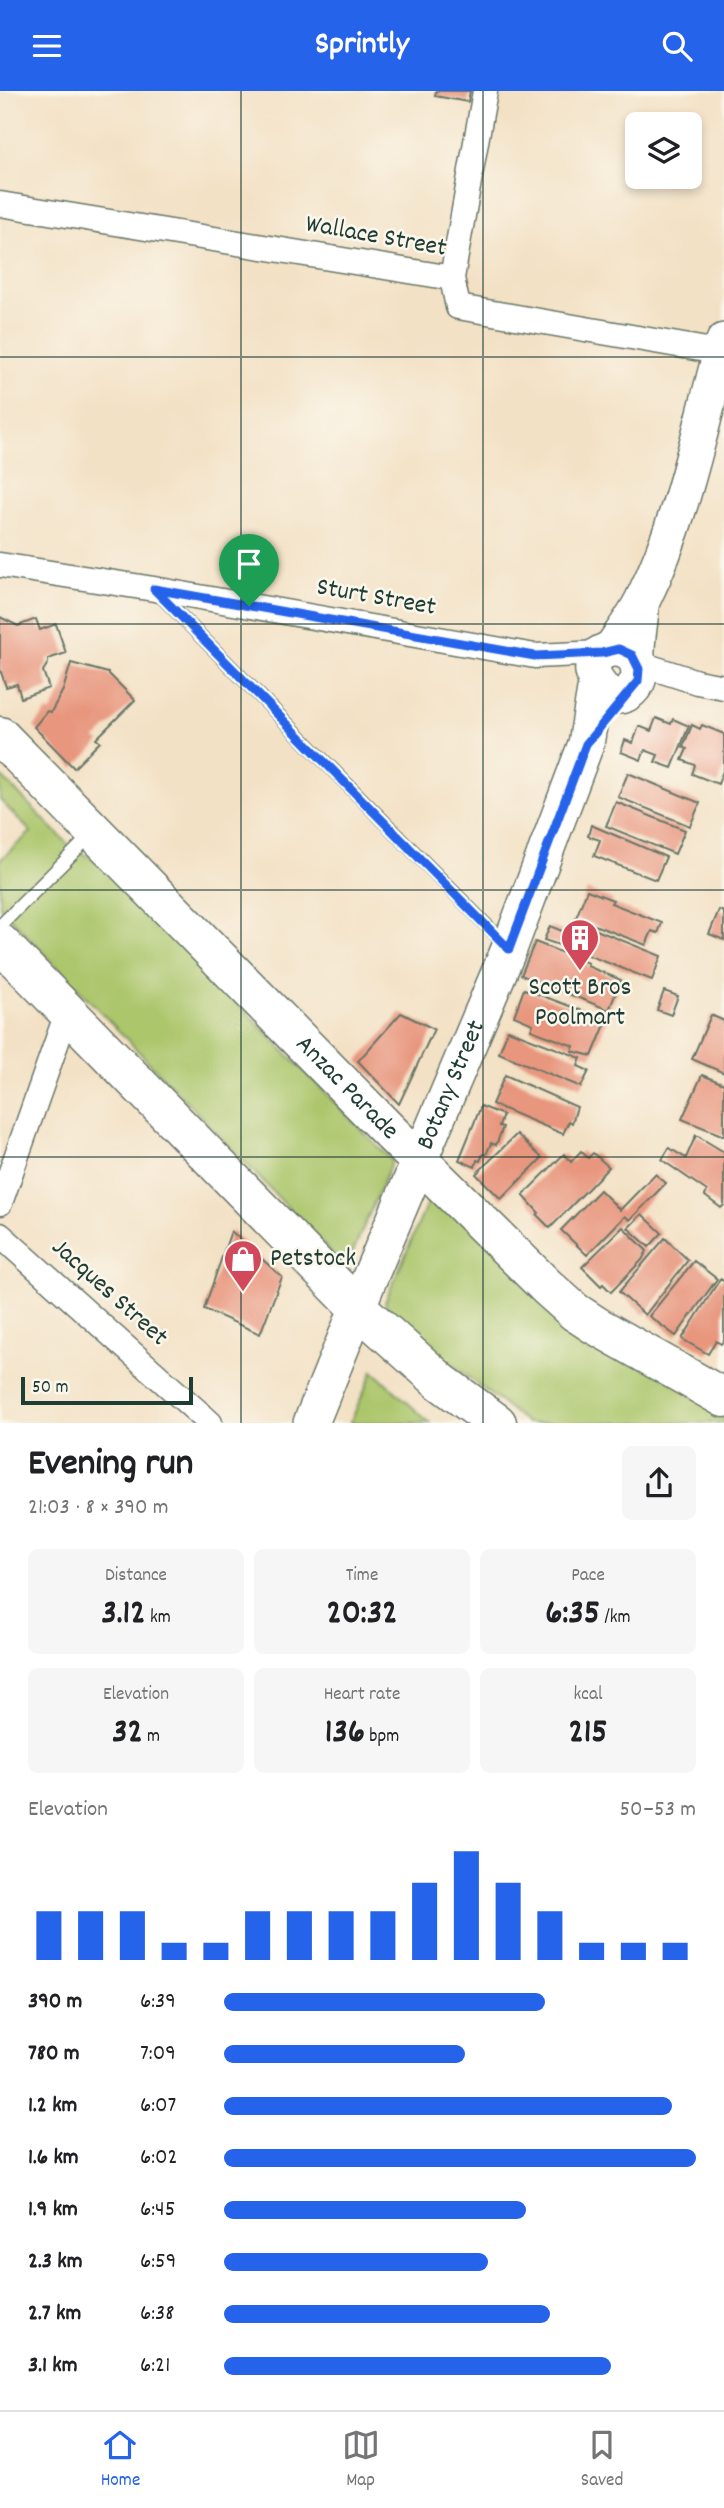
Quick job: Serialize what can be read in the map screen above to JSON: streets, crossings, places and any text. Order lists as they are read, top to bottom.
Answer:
{
  "streets": {
    "main road": ["Anzac Parade"],
    "street": [
      "Wallace Street",
      "Sturt Street",
      "Botany Street",
      "Jacques Street"
    ]
  },
  "crossings": [
    ["Wallace Street", "Botany Street"],
    ["Sturt Street", "Botany Street"],
    ["Botany Street", "Anzac Parade"]
  ],
  "places": {
    "building": ["Scott Bros Poolmart"],
    "shop": ["Petstock"]
  },
  "scale_bar": "50 m",
  "page": {
    "header": "Sprintly",
    "scale": "50 m",
    "heading": ["Evening run", "21:03 · 8 × 390 m"],
    "stats": [
      ["Distance", "3.12 km"],
      ["Time", "20:32"],
      ["Pace", "6:35 /km"],
      ["Elevation", "32 m"],
      ["Heart rate", "136 bpm"],
      ["kcal", "215"]
    ],
    "chart": ["Elevation", "50–53 m"],
    "list": [
      {
        "name": "390 m",
        "note": "6:39"
      },
      {
        "name": "780 m",
        "note": "7:09"
      },
      {
        "name": "1.2 km",
        "note": "6:07"
      },
      {
        "name": "1.6 km",
        "note": "6:02"
      },
      {
        "name": "1.9 km",
        "note": "6:45"
      },
      {
        "name": "2.3 km",
        "note": "6:59"
      },
      {
        "name": "2.7 km",
        "note": "6:38"
      },
      {
        "name": "3.1 km",
        "note": "6:21"
      }
    ],
    "tabs": ["Home", "Map", "Saved"]
  }
}
